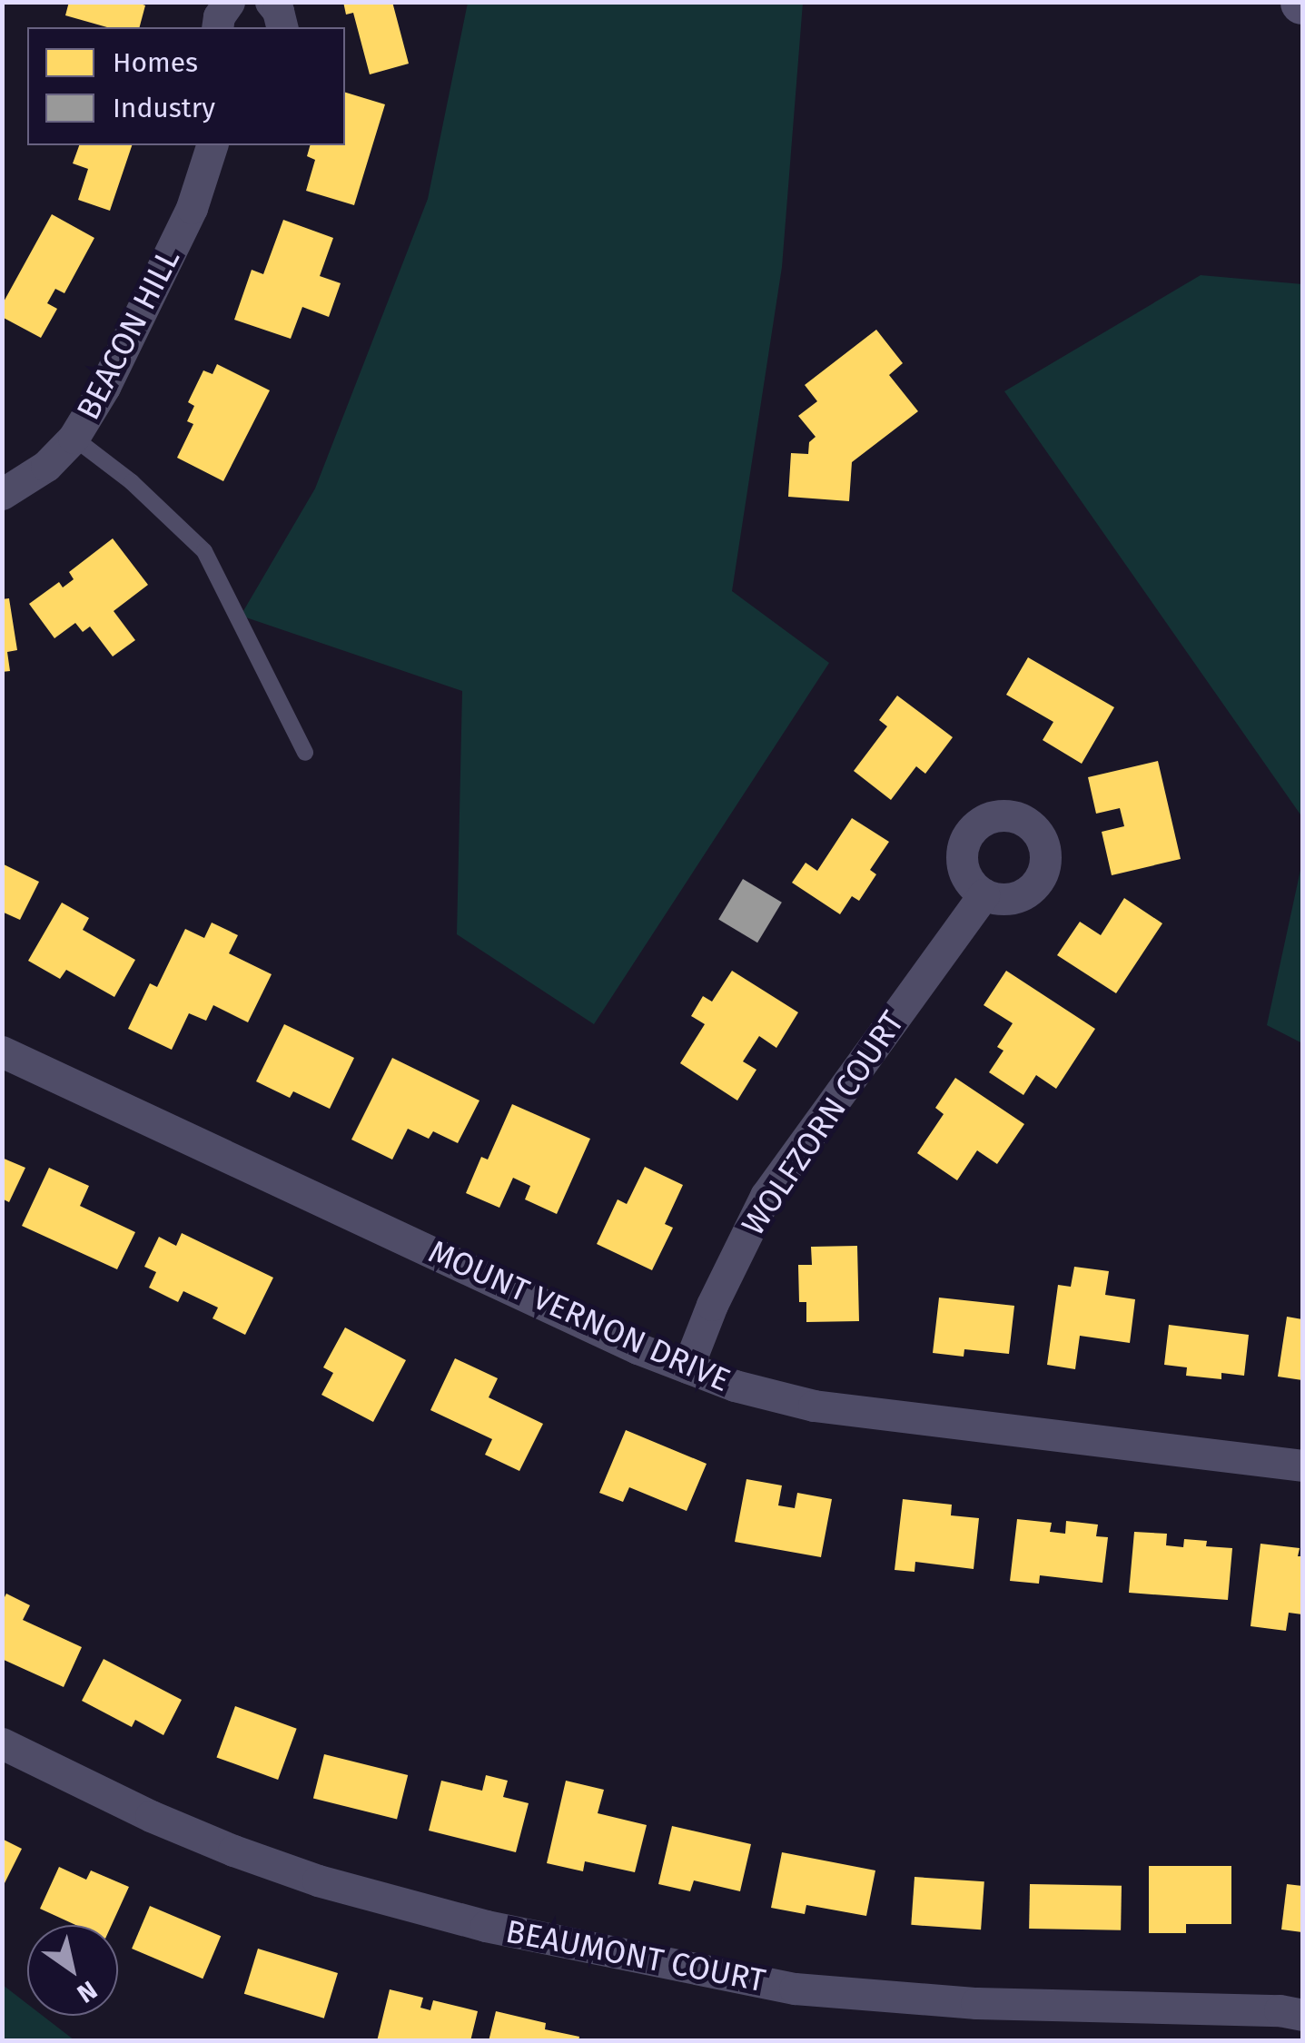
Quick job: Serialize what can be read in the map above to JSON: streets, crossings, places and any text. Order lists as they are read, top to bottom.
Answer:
{
  "streets": {
    "street": [
      "BEACON HILL",
      "WOLFZORN COURT",
      "MOUNT VERNON DRIVE",
      "BEAUMONT COURT"
    ]
  },
  "crossings": [
    ["WOLFZORN COURT", "MOUNT VERNON DRIVE"]
  ],
  "legend": ["Homes", "Industry"],
  "north": "bottom right"
}
